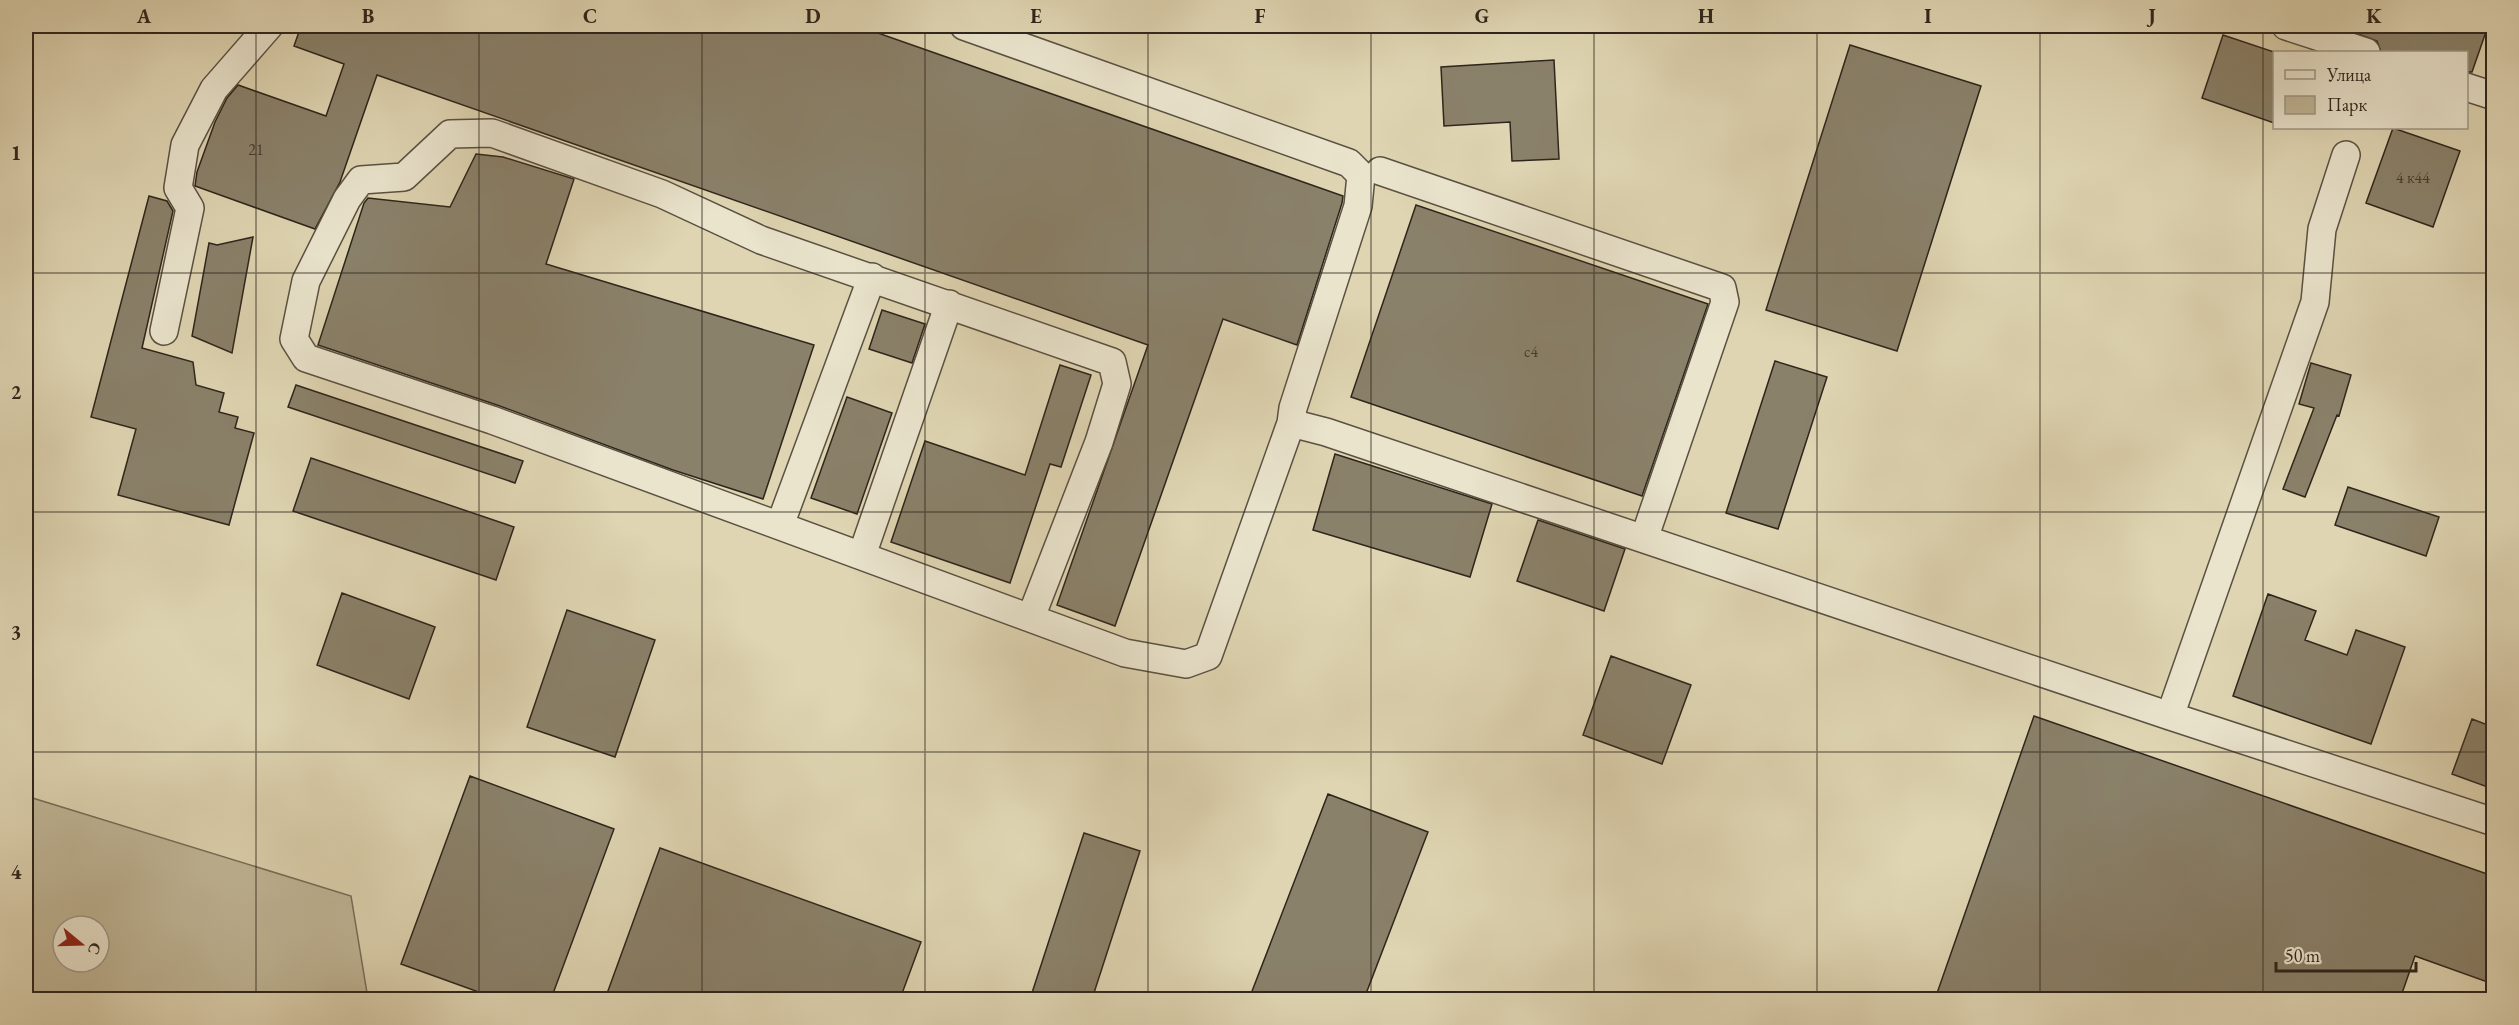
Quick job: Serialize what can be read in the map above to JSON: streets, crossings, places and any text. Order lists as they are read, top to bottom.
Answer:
{
  "house_numbers": ["21", "4 к44", "с4"],
  "legend": ["Улица", "Парк"],
  "scale_bar": "50 m",
  "north": "right",
  "grid": {
    "columns": [
      "A",
      "B",
      "C",
      "D",
      "E",
      "F",
      "G",
      "H",
      "I",
      "J",
      "K"
    ],
    "rows": [
      "1",
      "2",
      "3",
      "4"
    ]
  }
}
